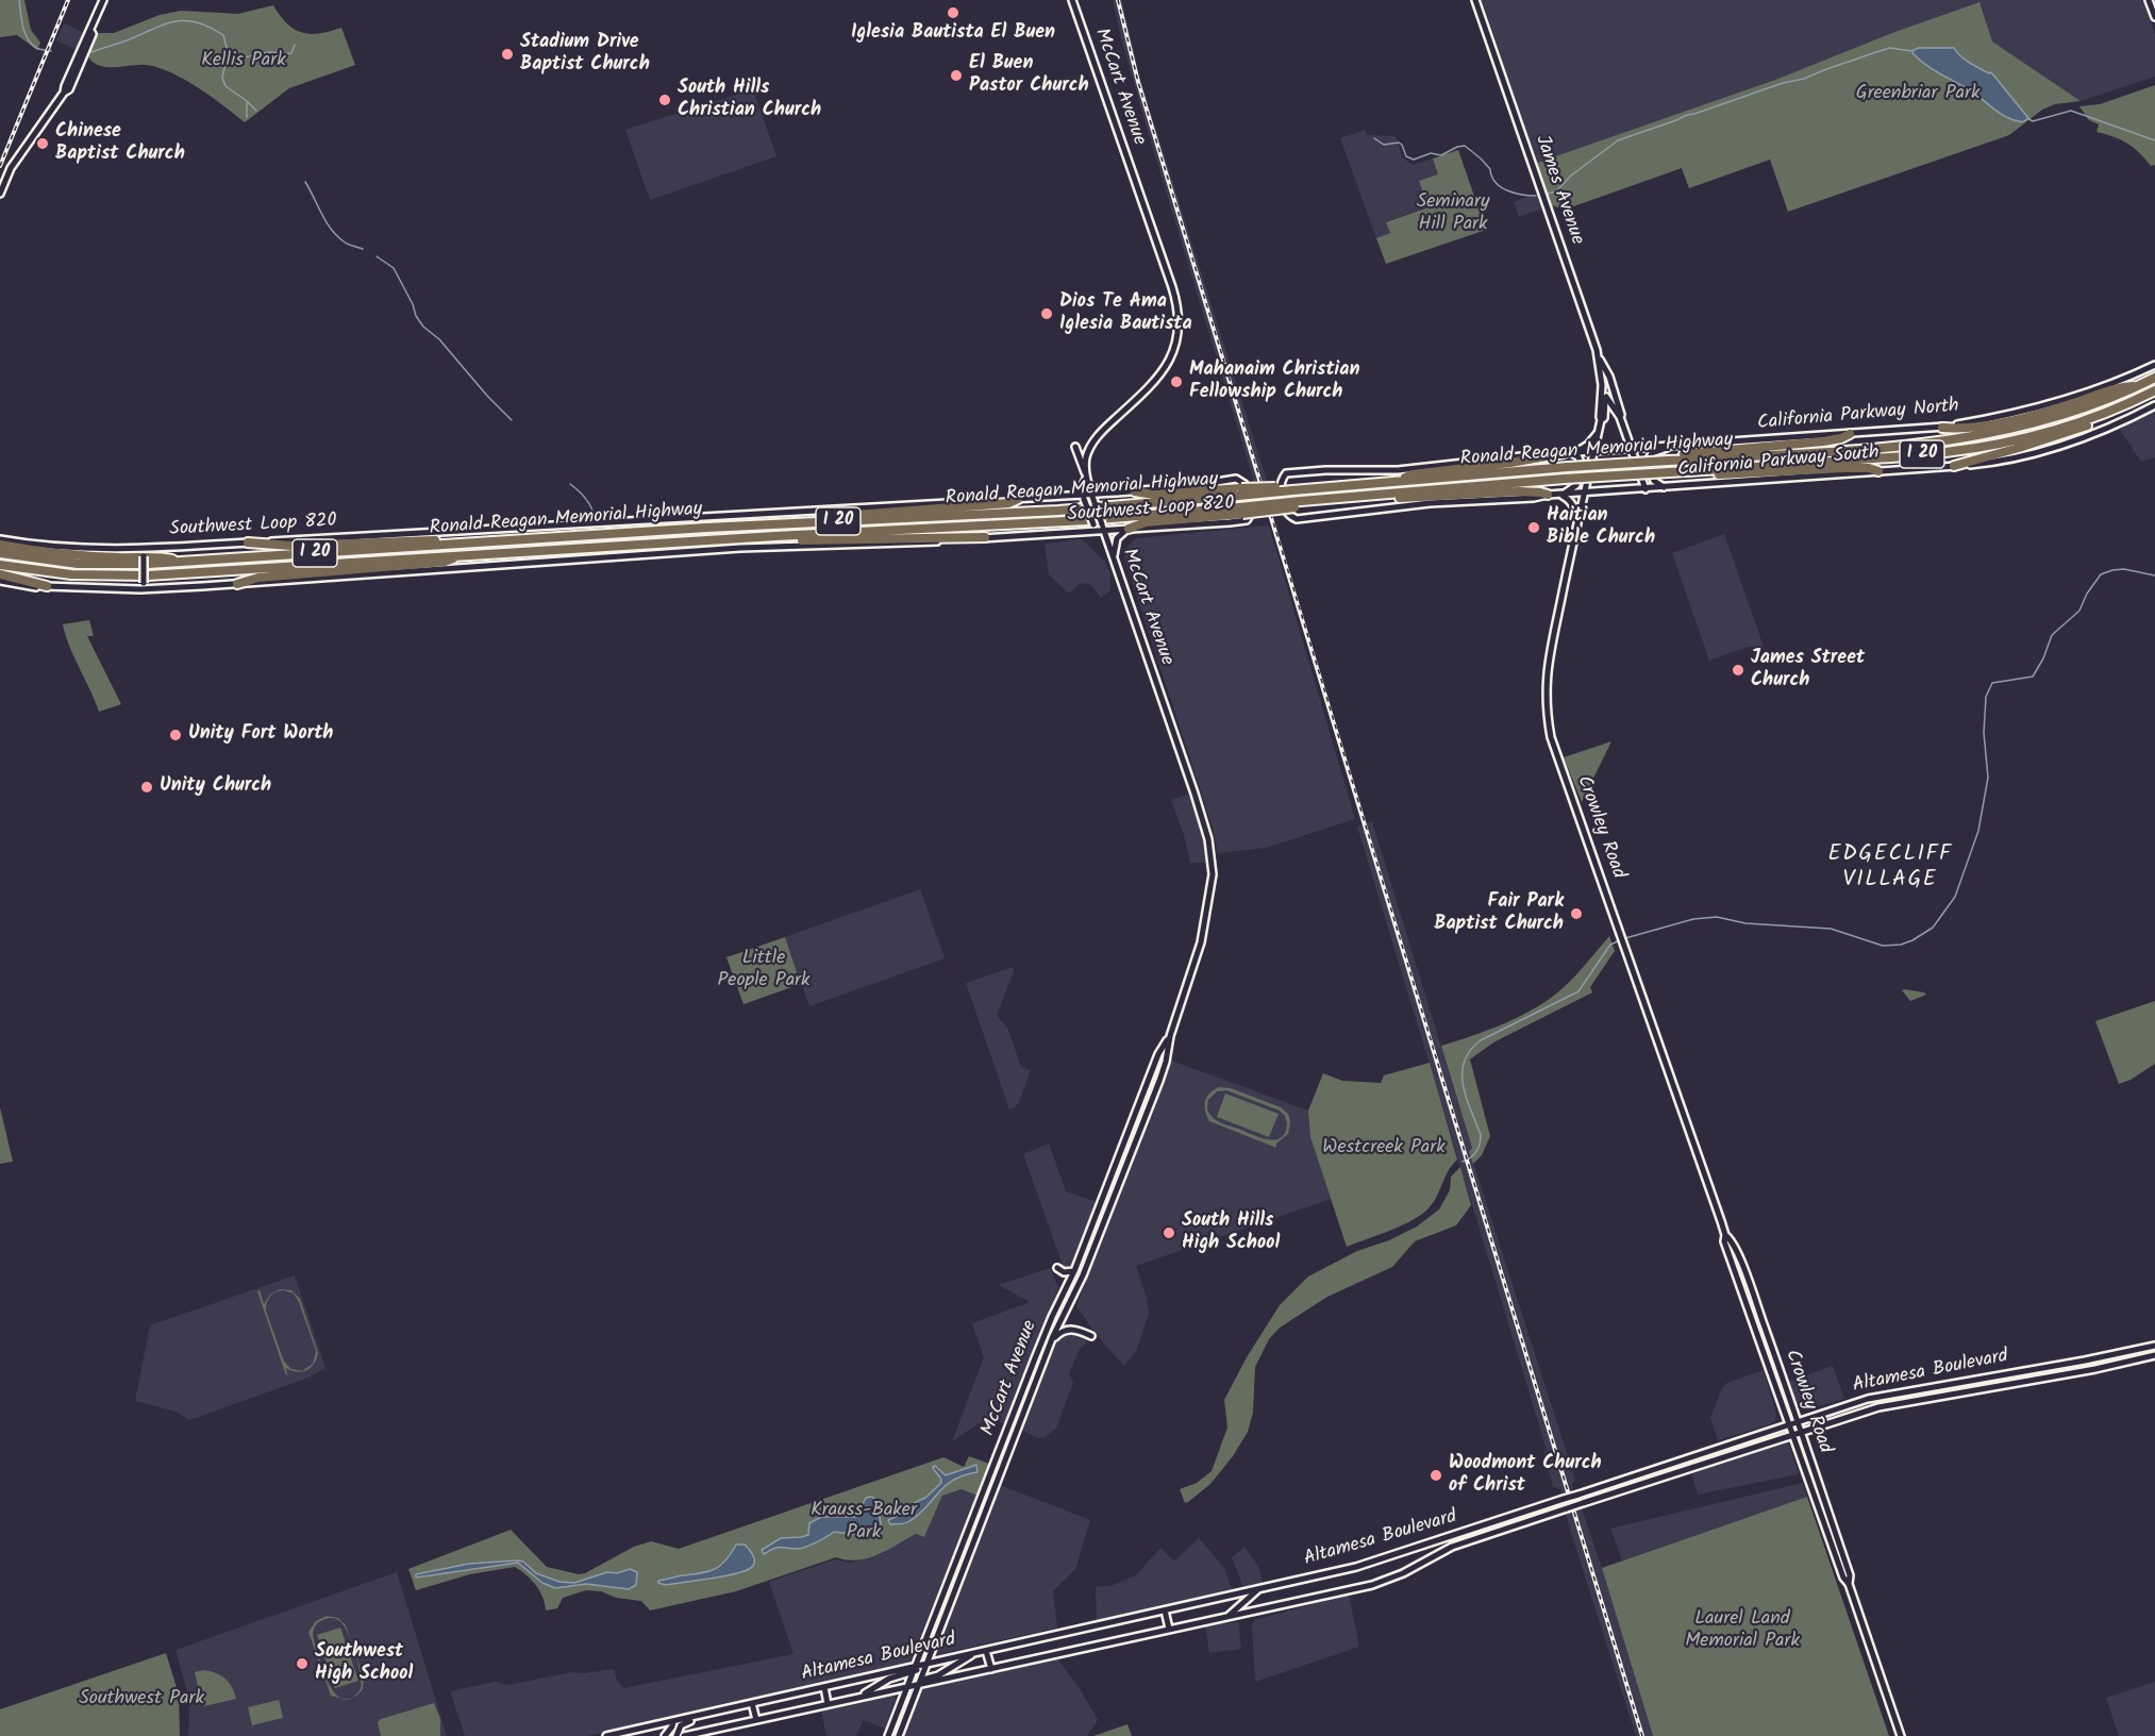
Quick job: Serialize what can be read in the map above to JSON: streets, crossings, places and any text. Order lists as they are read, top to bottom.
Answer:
{
  "streets": {
    "highway": ["Ronald Reagan Memorial Highway", "I 20"],
    "main road": [
      "McCart Avenue",
      "James Avenue",
      "California Parkway North",
      "California Parkway South",
      "Southwest Loop 820",
      "Crowley Road",
      "Altamesa Boulevard"
    ]
  },
  "crossings": [
    ["McCart Avenue", "Southwest Loop 820"],
    ["McCart Avenue", "Altamesa Boulevard"],
    ["James Avenue", "Crowley Road"],
    ["California Parkway South", "Crowley Road"],
    ["Crowley Road", "Altamesa Boulevard"]
  ],
  "districts": ["EDGECLIFF VILLAGE"],
  "parks": [
    "Kellis Park",
    "Greenbriar Park",
    "Seminary Hill Park",
    "Little People Park",
    "Westcreek Park",
    "Krauss-Baker Park",
    "Laurel Land Memorial Park",
    "Southwest Park"
  ],
  "places": [
    "Iglesia Bautista El Buen",
    "Stadium Drive Baptist Church",
    "El Buen Pastor Church",
    "South Hills Christian Church",
    "Chinese Baptist Church",
    "Dios Te Ama Iglesia Bautista",
    "Mahanaim Christian Fellowship Church",
    "Haitian Bible Church",
    "James Street Church",
    "Unity Fort Worth",
    "Unity Church",
    "Fair Park Baptist Church",
    "South Hills High School",
    "Woodmont Church of Christ",
    "Southwest High School"
  ]
}
